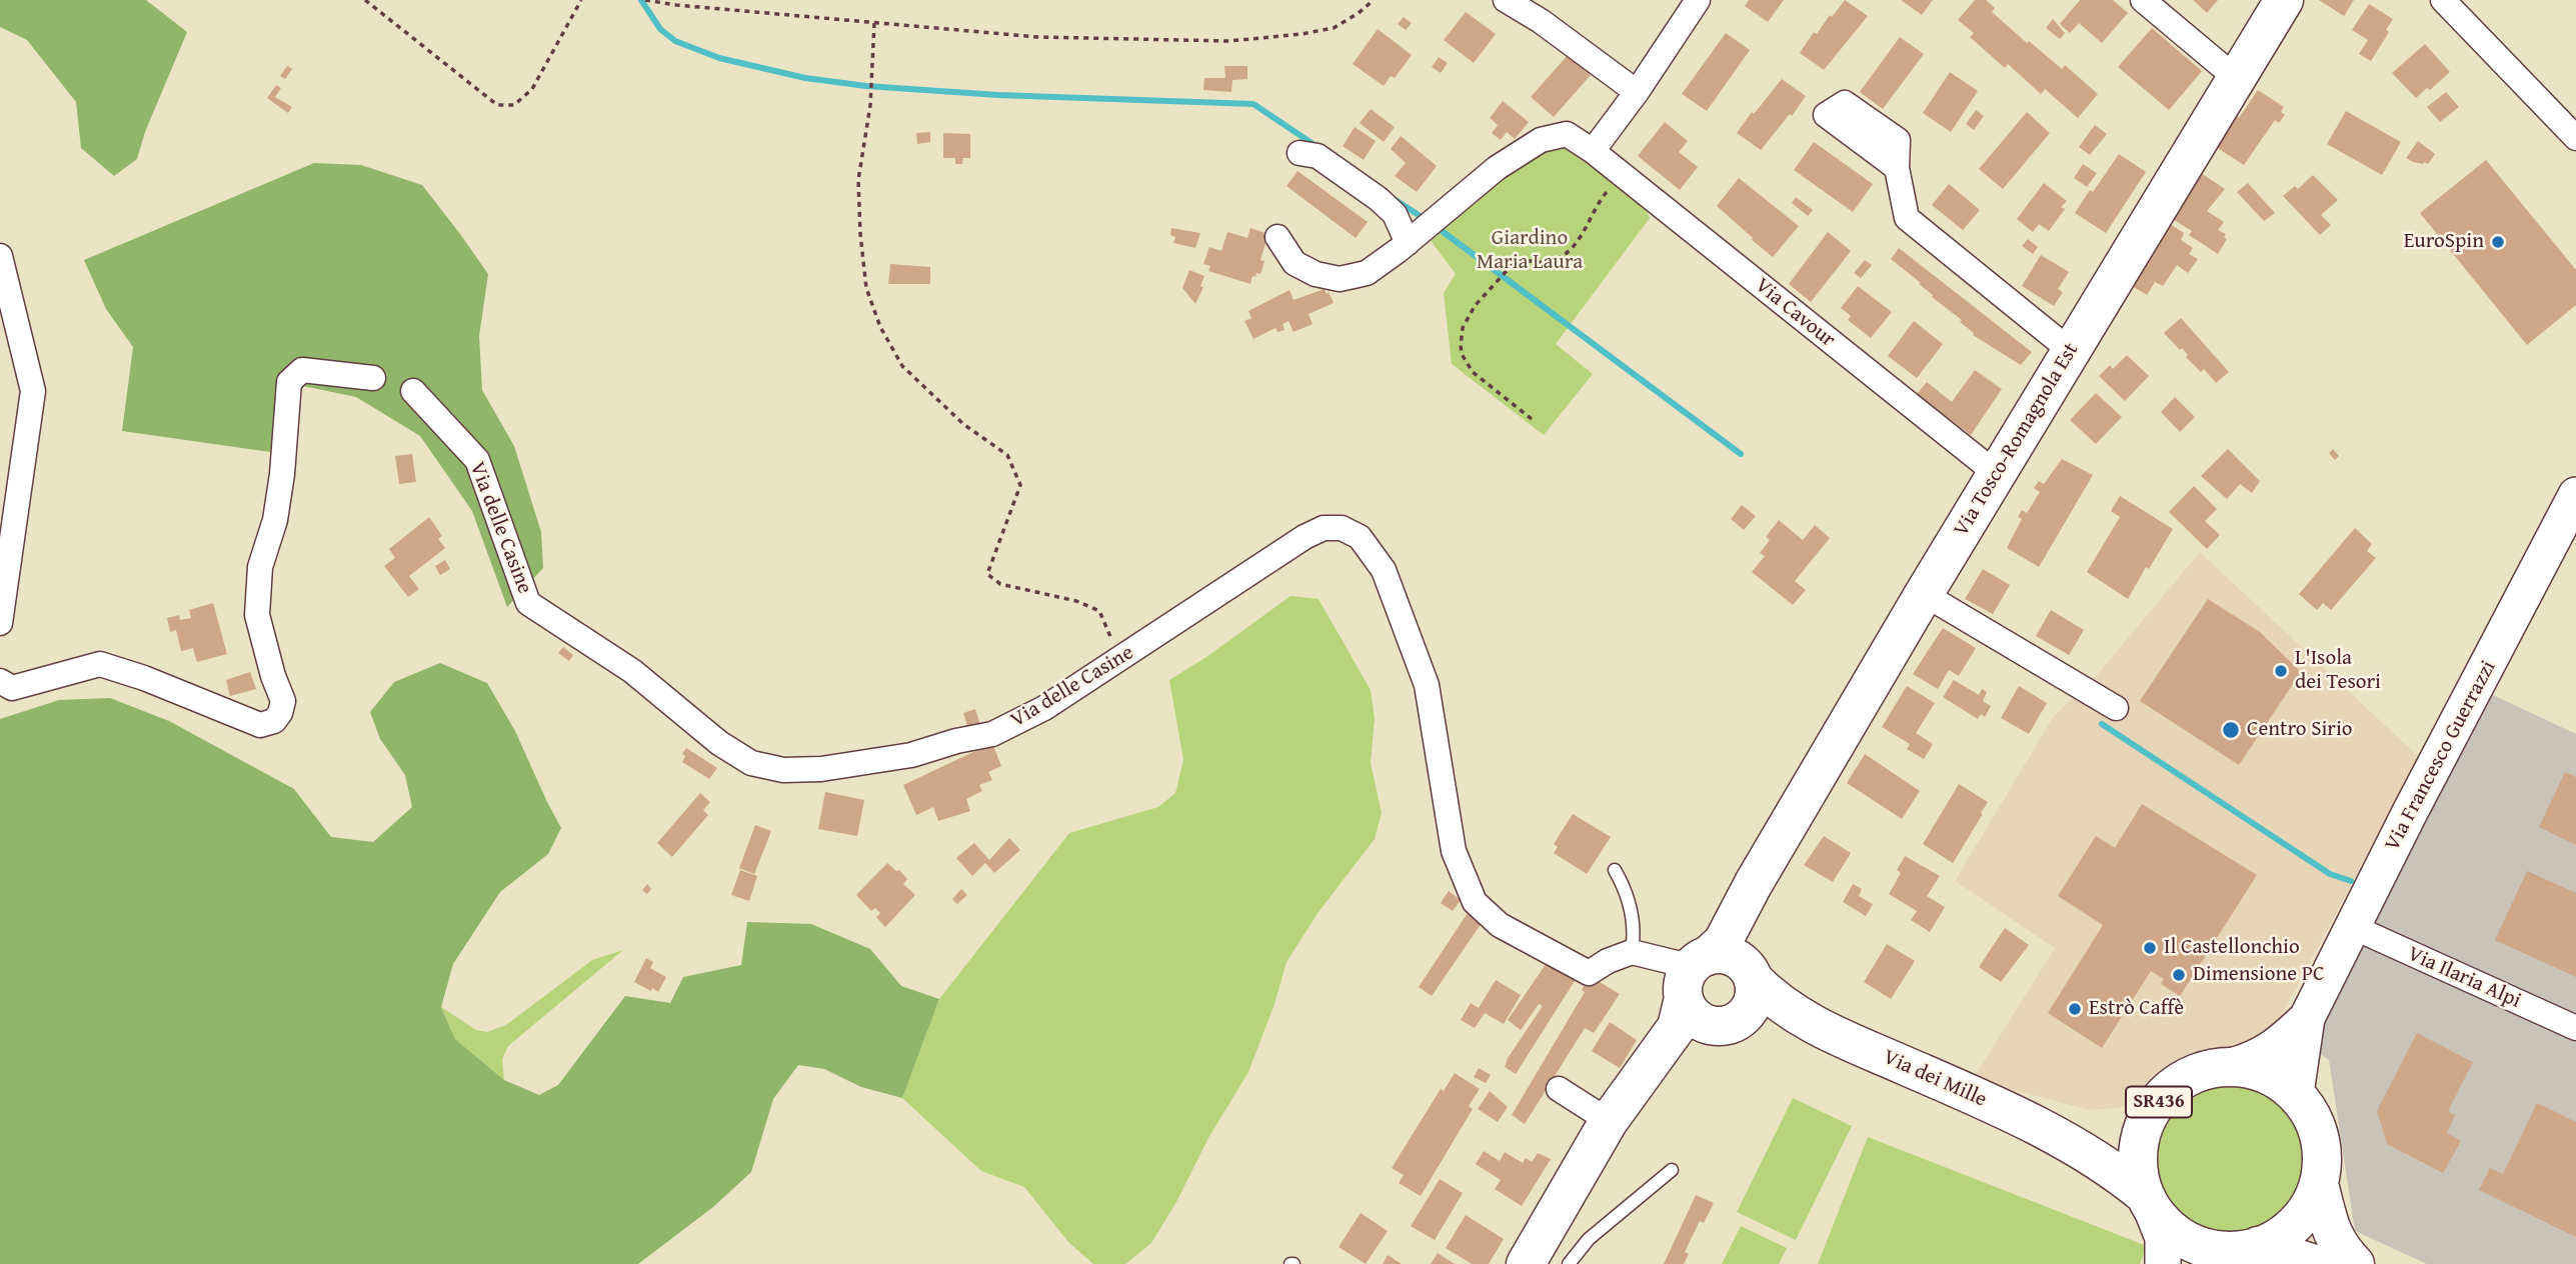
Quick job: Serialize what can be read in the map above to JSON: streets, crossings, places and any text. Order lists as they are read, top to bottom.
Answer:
{
  "streets": {
    "main road": [
      "Via Tosco-Romagnola Est",
      "Via Francesco Guerrazzi",
      "Via dei Mille",
      "SR436"
    ],
    "street": ["Via Cavour", "Via delle Casine", "Via Ilaria Alpi"]
  },
  "crossings": [
    ["Via Cavour", "Via Tosco-Romagnola Est"],
    ["Via Tosco-Romagnola Est", "Via dei Mille"],
    ["Via Francesco Guerrazzi", "Via Ilaria Alpi"],
    ["Via Francesco Guerrazzi", "Via dei Mille"],
    ["Via Francesco Guerrazzi", "SR436"],
    ["Via dei Mille", "SR436"]
  ],
  "parks": ["Giardino Maria Laura"],
  "places": [
    "EuroSpin",
    "L'Isola dei Tesori",
    "Centro Sirio",
    "Il Castellonchio",
    "Dimensione PC",
    "Estrò Caffè"
  ]
}
